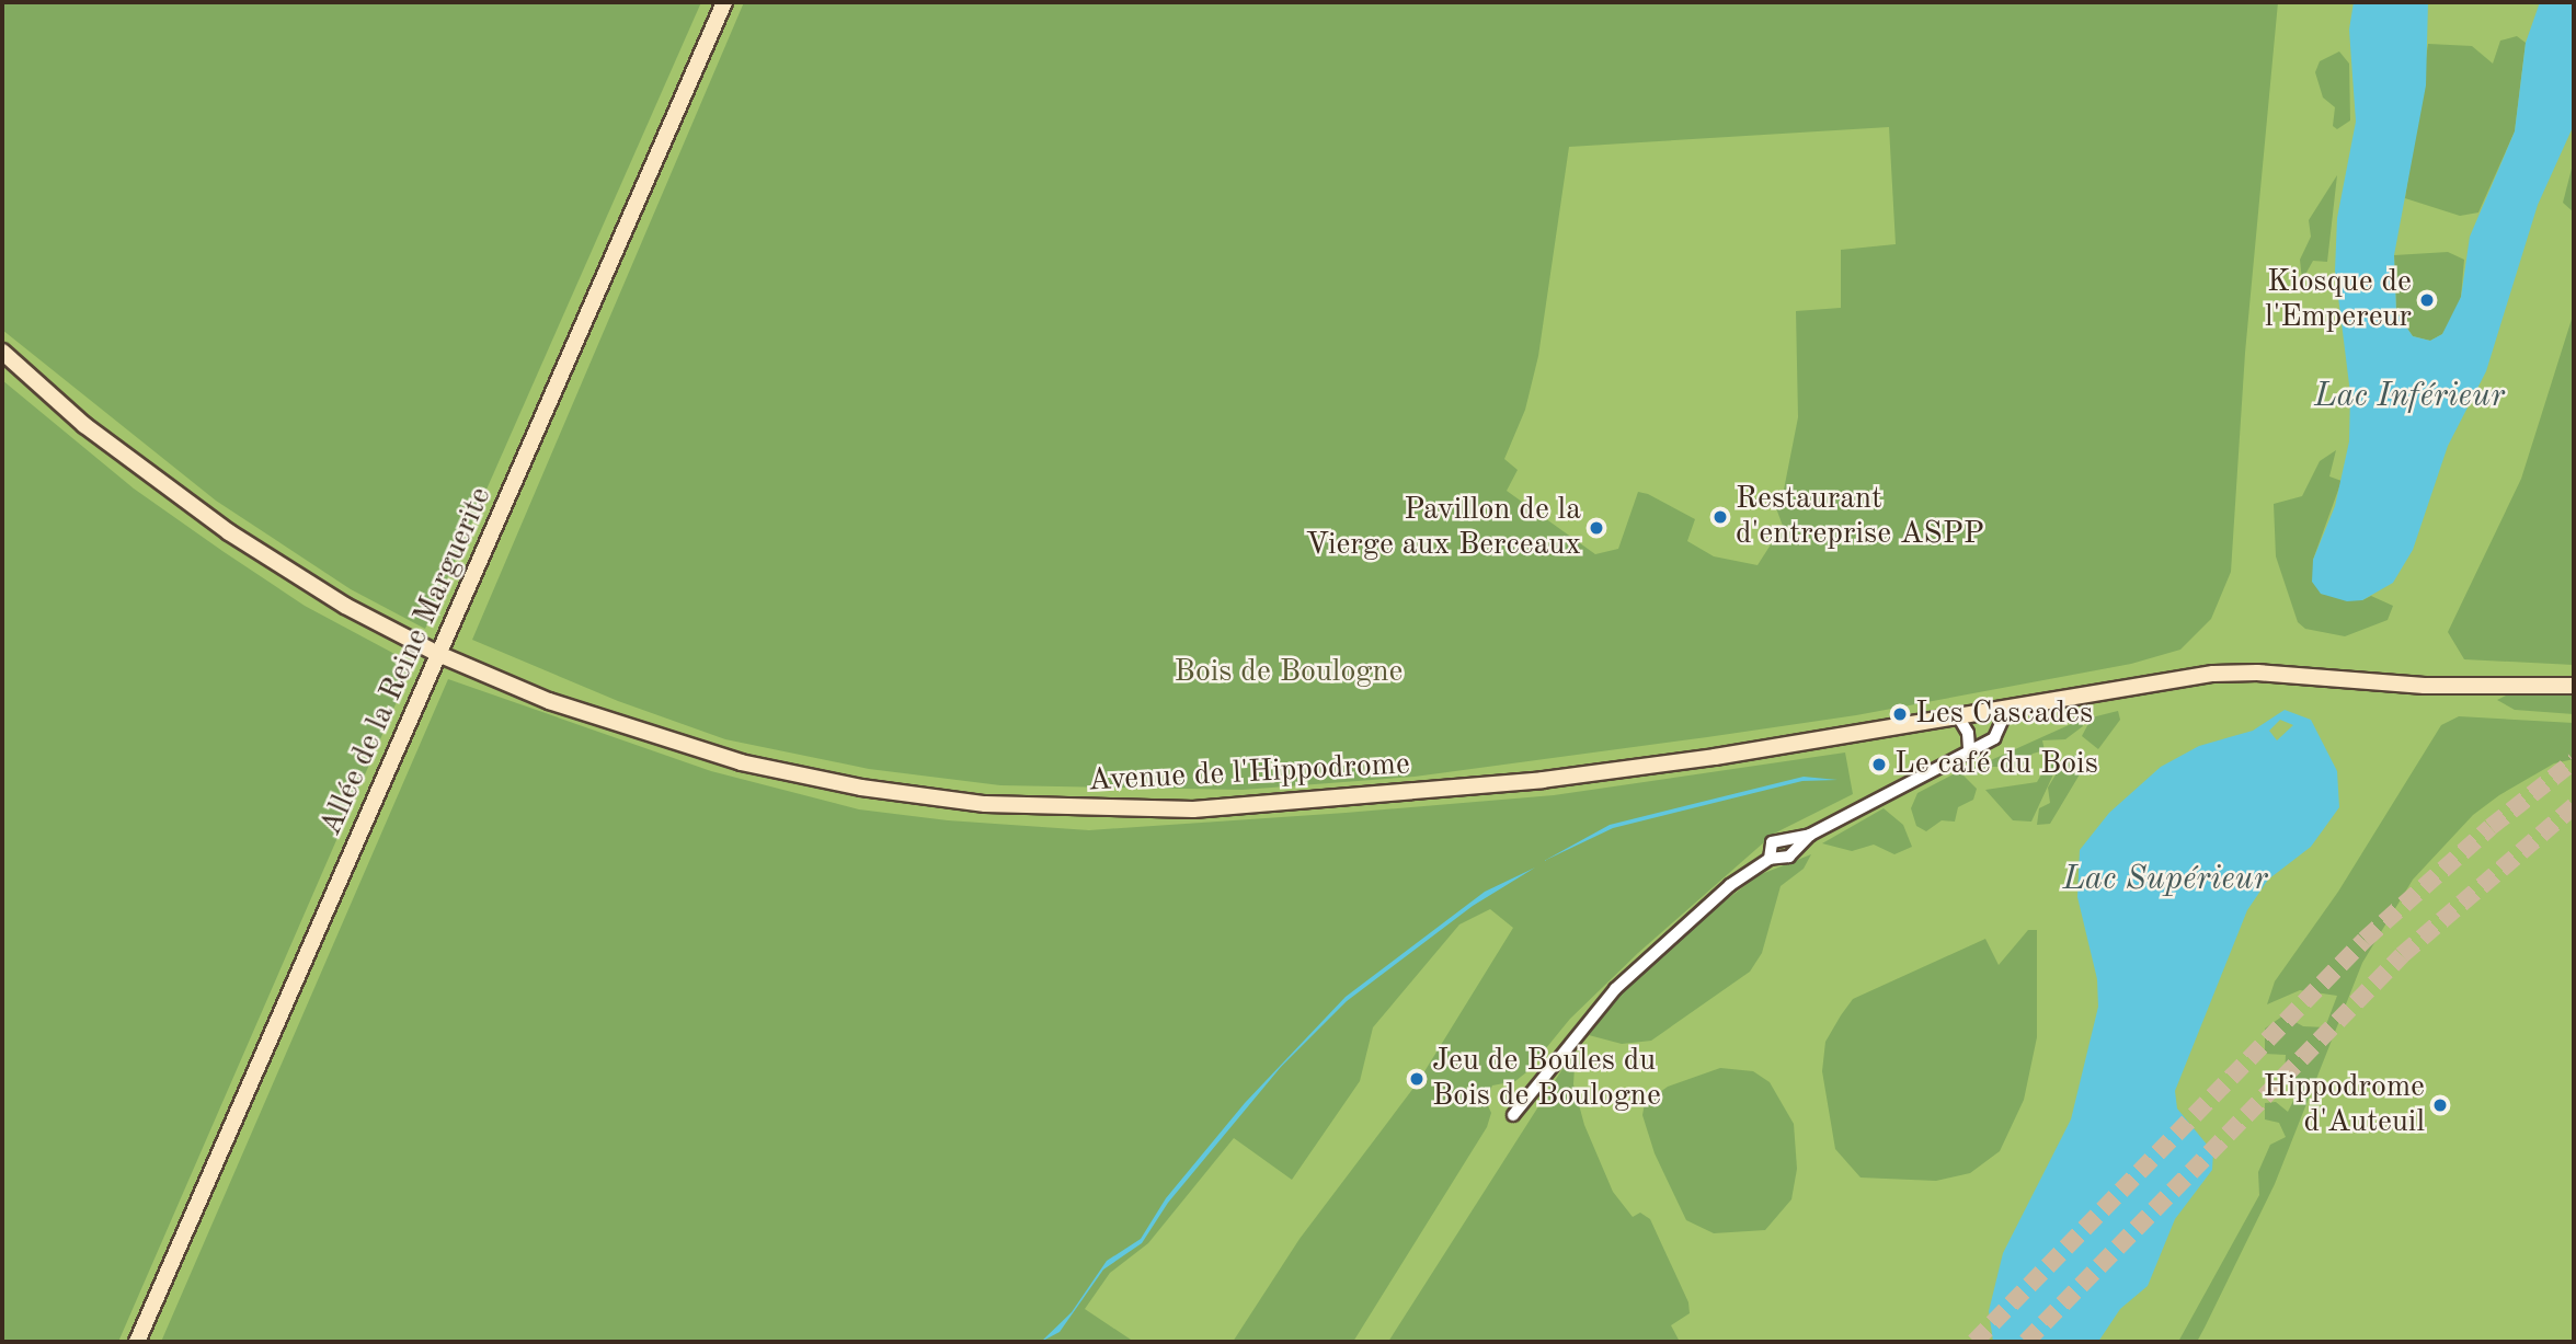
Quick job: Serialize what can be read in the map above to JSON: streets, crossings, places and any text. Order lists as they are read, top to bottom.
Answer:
{
  "streets": {
    "main road": ["Allée de la Reine Marguerite", "Avenue de l'Hippodrome"]
  },
  "crossings": [
    ["Allée de la Reine Marguerite", "Avenue de l'Hippodrome"]
  ],
  "water": ["Lac Inférieur", "Lac Supérieur"],
  "parks": ["Bois de Boulogne"],
  "places": [
    "Kiosque de l'Empereur",
    "Restaurant d'entreprise ASPP",
    "Pavillon de la Vierge aux Berceaux",
    "Les Cascades",
    "Le café du Bois",
    "Jeu de Boules du Bois de Boulogne",
    "Hippodrome d'Auteuil"
  ]
}
